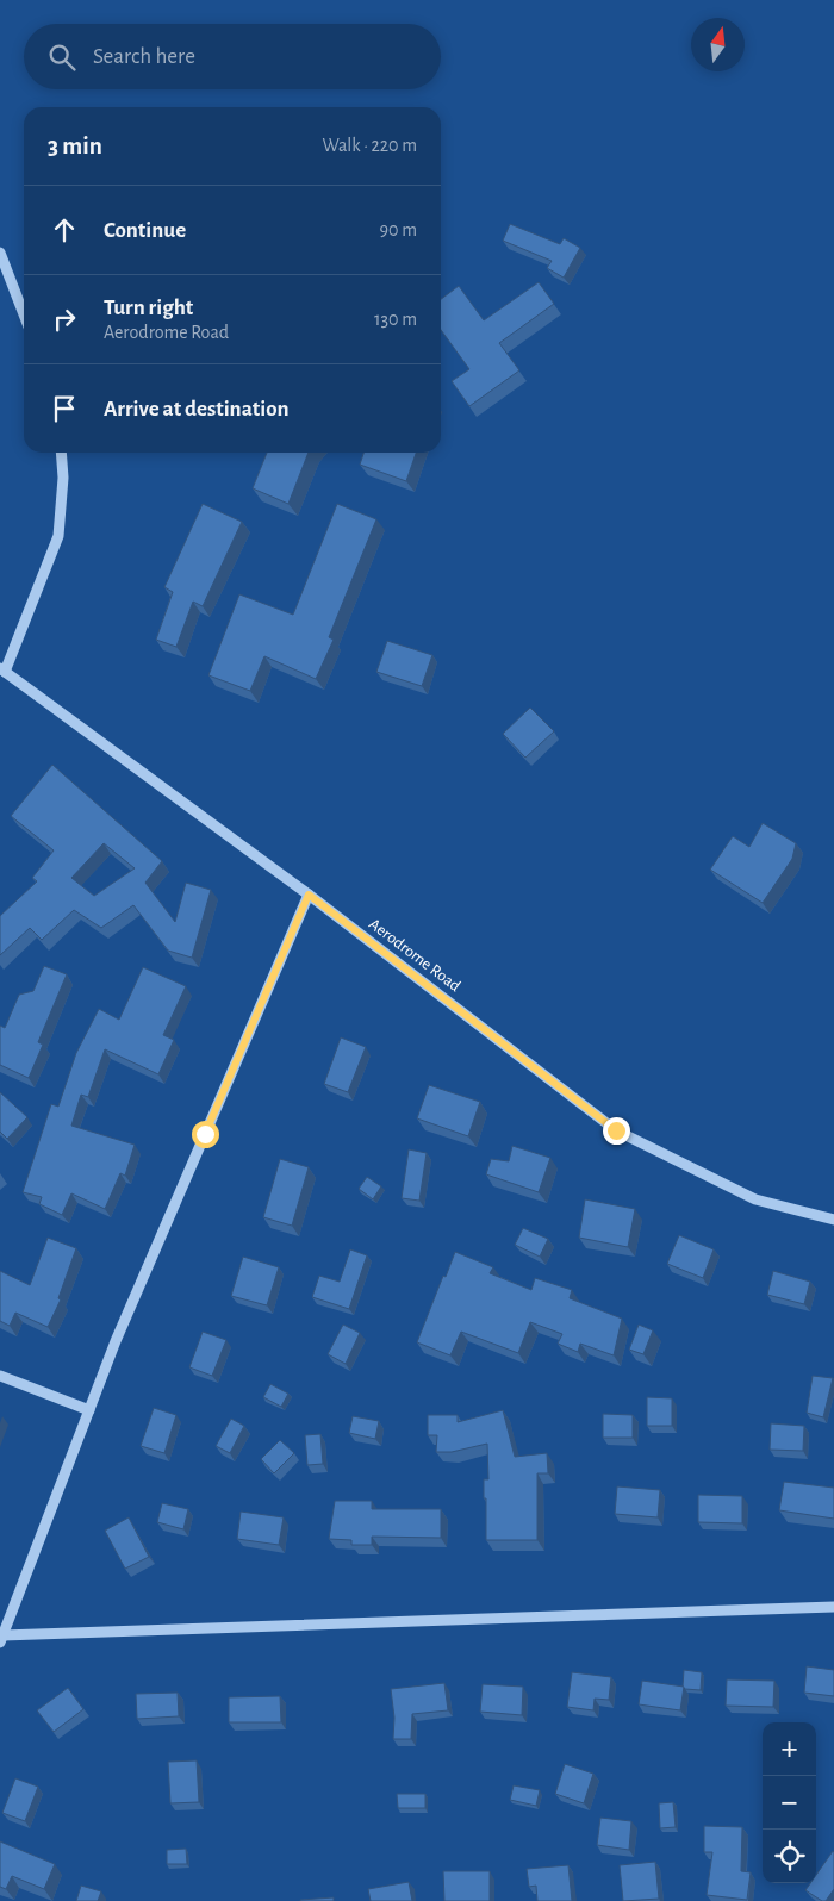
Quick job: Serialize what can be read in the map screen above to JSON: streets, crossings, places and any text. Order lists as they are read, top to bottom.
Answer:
{
  "streets": {
    "street": ["Aerodrome Road"]
  },
  "north": "top",
  "page": {
    "search": "Search here",
    "heading": ["3 min", "Walk · 220 m"],
    "list": [
      ["Continue", "90 m"],
      ["Turn right", "Aerodrome Road", "130 m"],
      "Arrive at destination"
    ],
    "map_buttons": ["+", "−"]
  }
}
